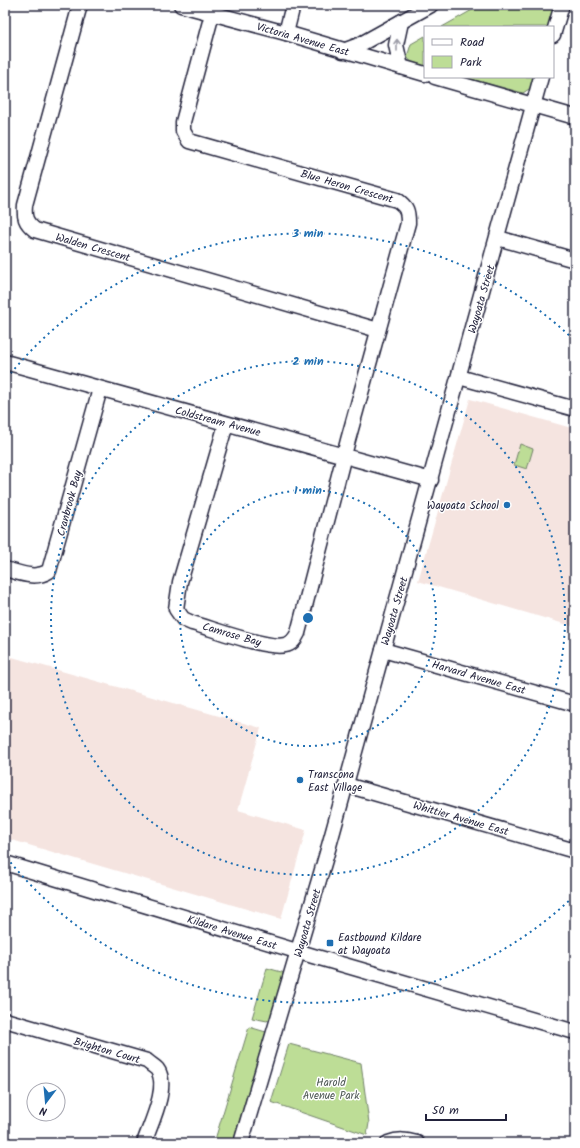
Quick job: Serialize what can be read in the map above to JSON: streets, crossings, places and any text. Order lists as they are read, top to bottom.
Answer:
{
  "streets": {
    "street": [
      "Victoria Avenue East",
      "Blue Heron Crescent",
      "Walden Crescent",
      "Wayoata Street",
      "Coldstream Avenue",
      "Cranbrook Bay",
      "Camrose Bay",
      "Harvard Avenue East",
      "Whittier Avenue East",
      "Kildare Avenue East",
      "Brighton Court"
    ]
  },
  "crossings": [
    ["Victoria Avenue East", "Blue Heron Crescent"],
    ["Blue Heron Crescent", "Walden Crescent"],
    ["Blue Heron Crescent", "Coldstream Avenue"],
    ["Blue Heron Crescent", "Camrose Bay"],
    ["Wayoata Street", "Coldstream Avenue"],
    ["Wayoata Street", "Harvard Avenue East"],
    ["Wayoata Street", "Whittier Avenue East"],
    ["Wayoata Street", "Kildare Avenue East"],
    ["Coldstream Avenue", "Cranbrook Bay"],
    ["Coldstream Avenue", "Camrose Bay"]
  ],
  "parks": ["Harold Avenue Park"],
  "places": {
    "other": ["Wayoata School", "Transcona East Village"],
    "transit": ["Eastbound Kildare at Wayoata"]
  },
  "legend": ["Road", "Park"],
  "scale_bar": "50 m",
  "north": "bottom",
  "rings": ["3 min", "2 min", "1 min"]
}
